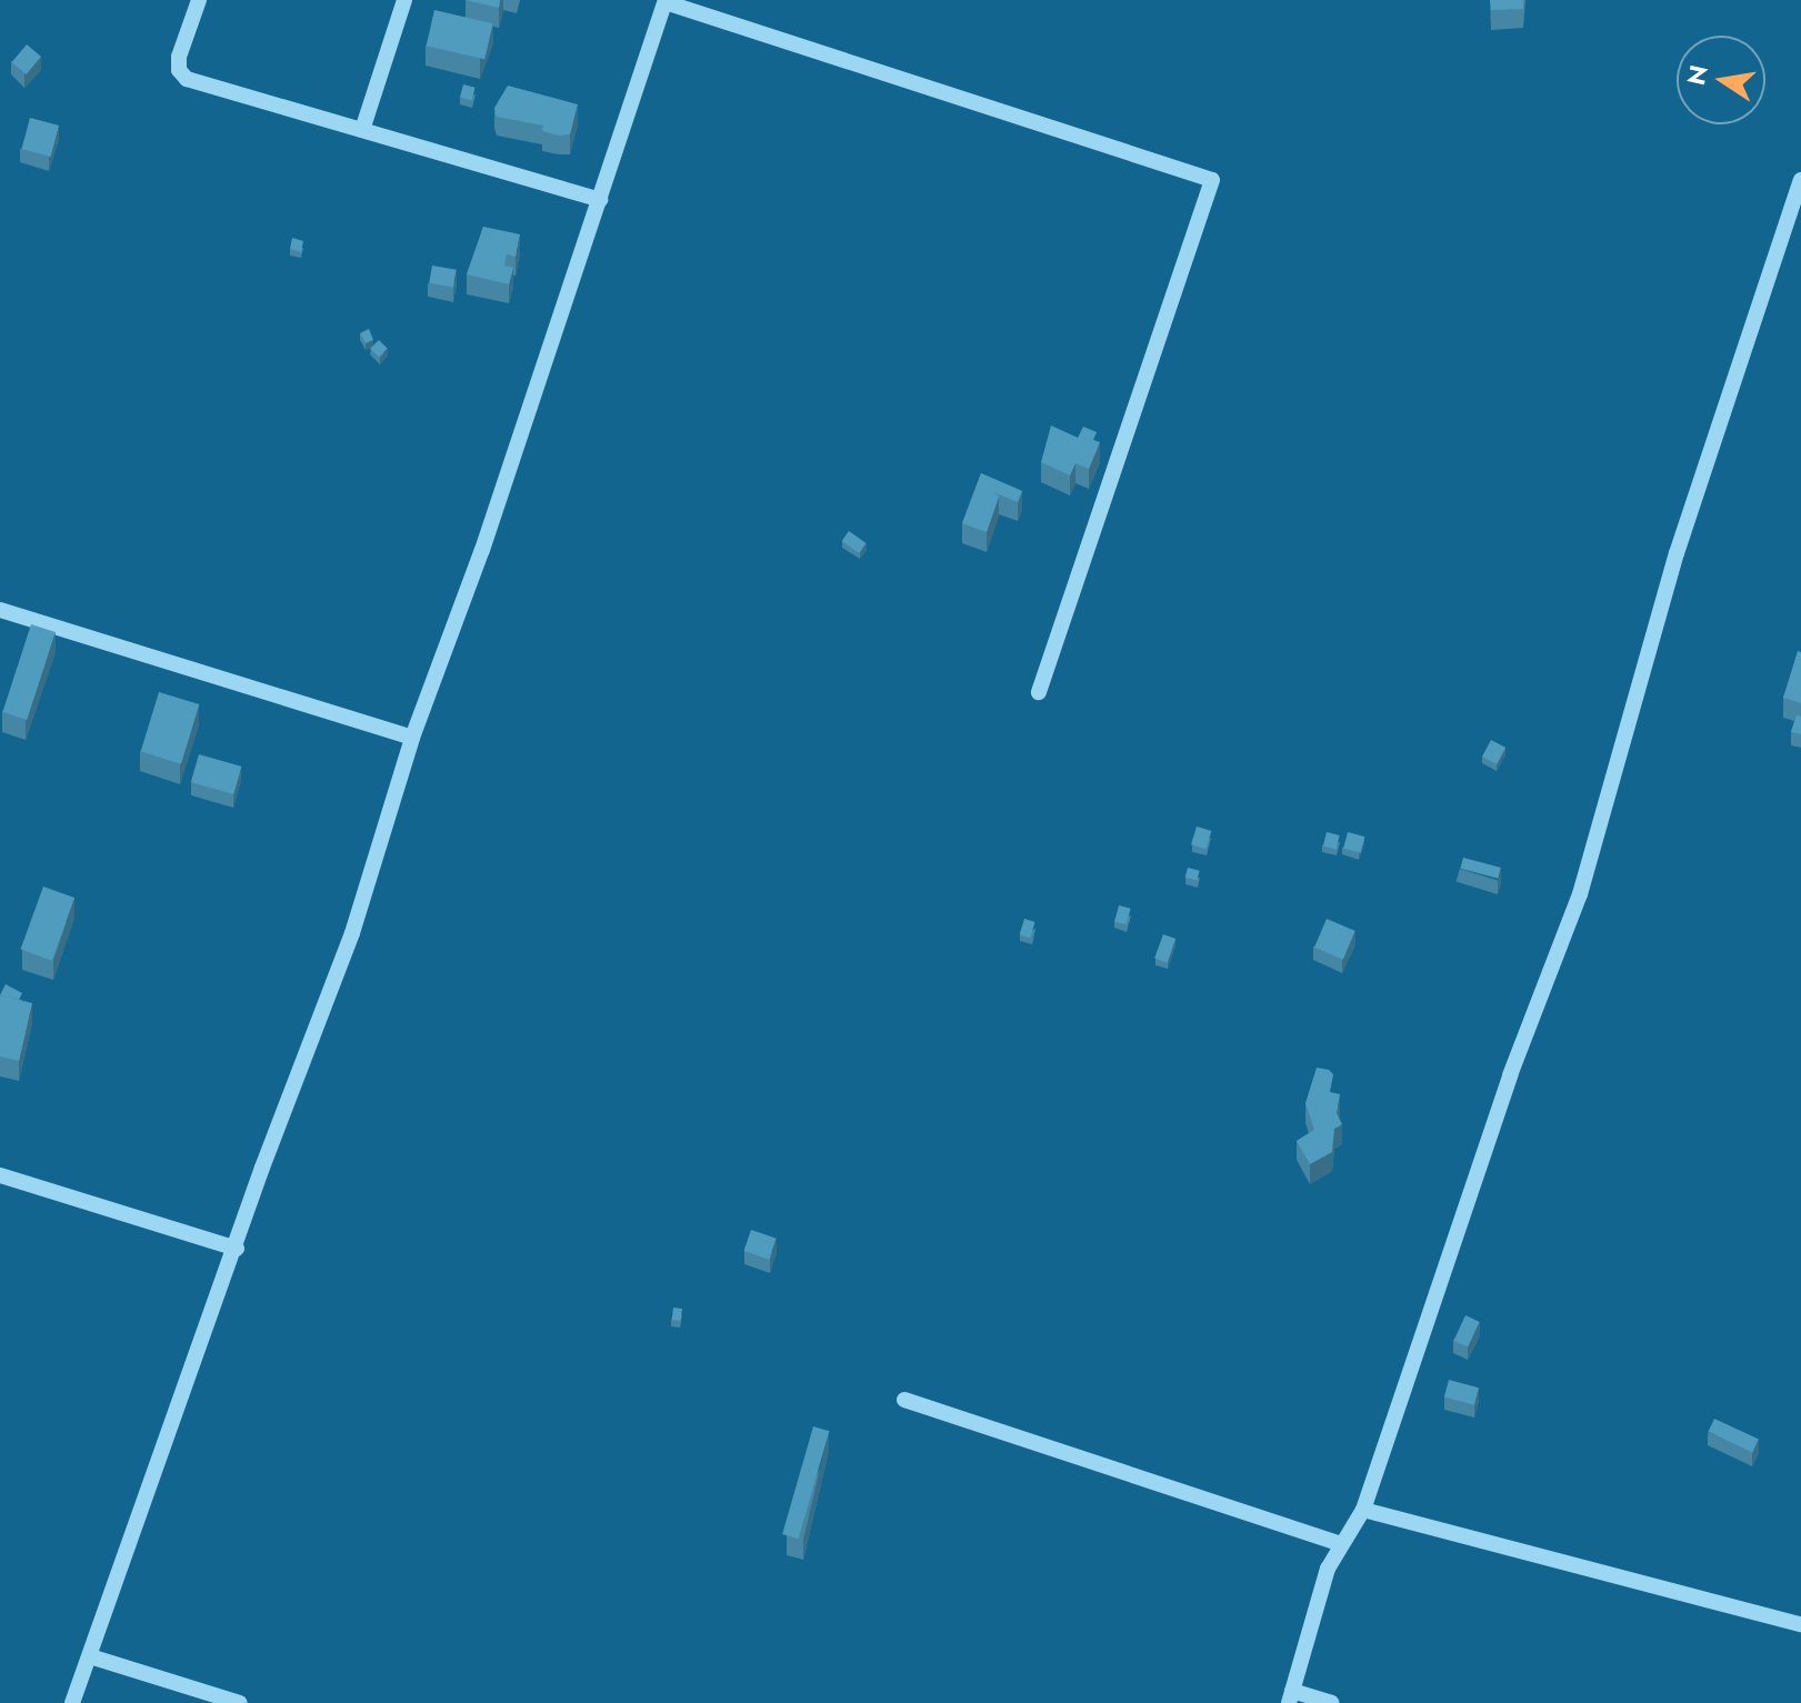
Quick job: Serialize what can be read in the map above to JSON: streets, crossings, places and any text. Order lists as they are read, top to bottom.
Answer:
{
  "north": "left"
}
